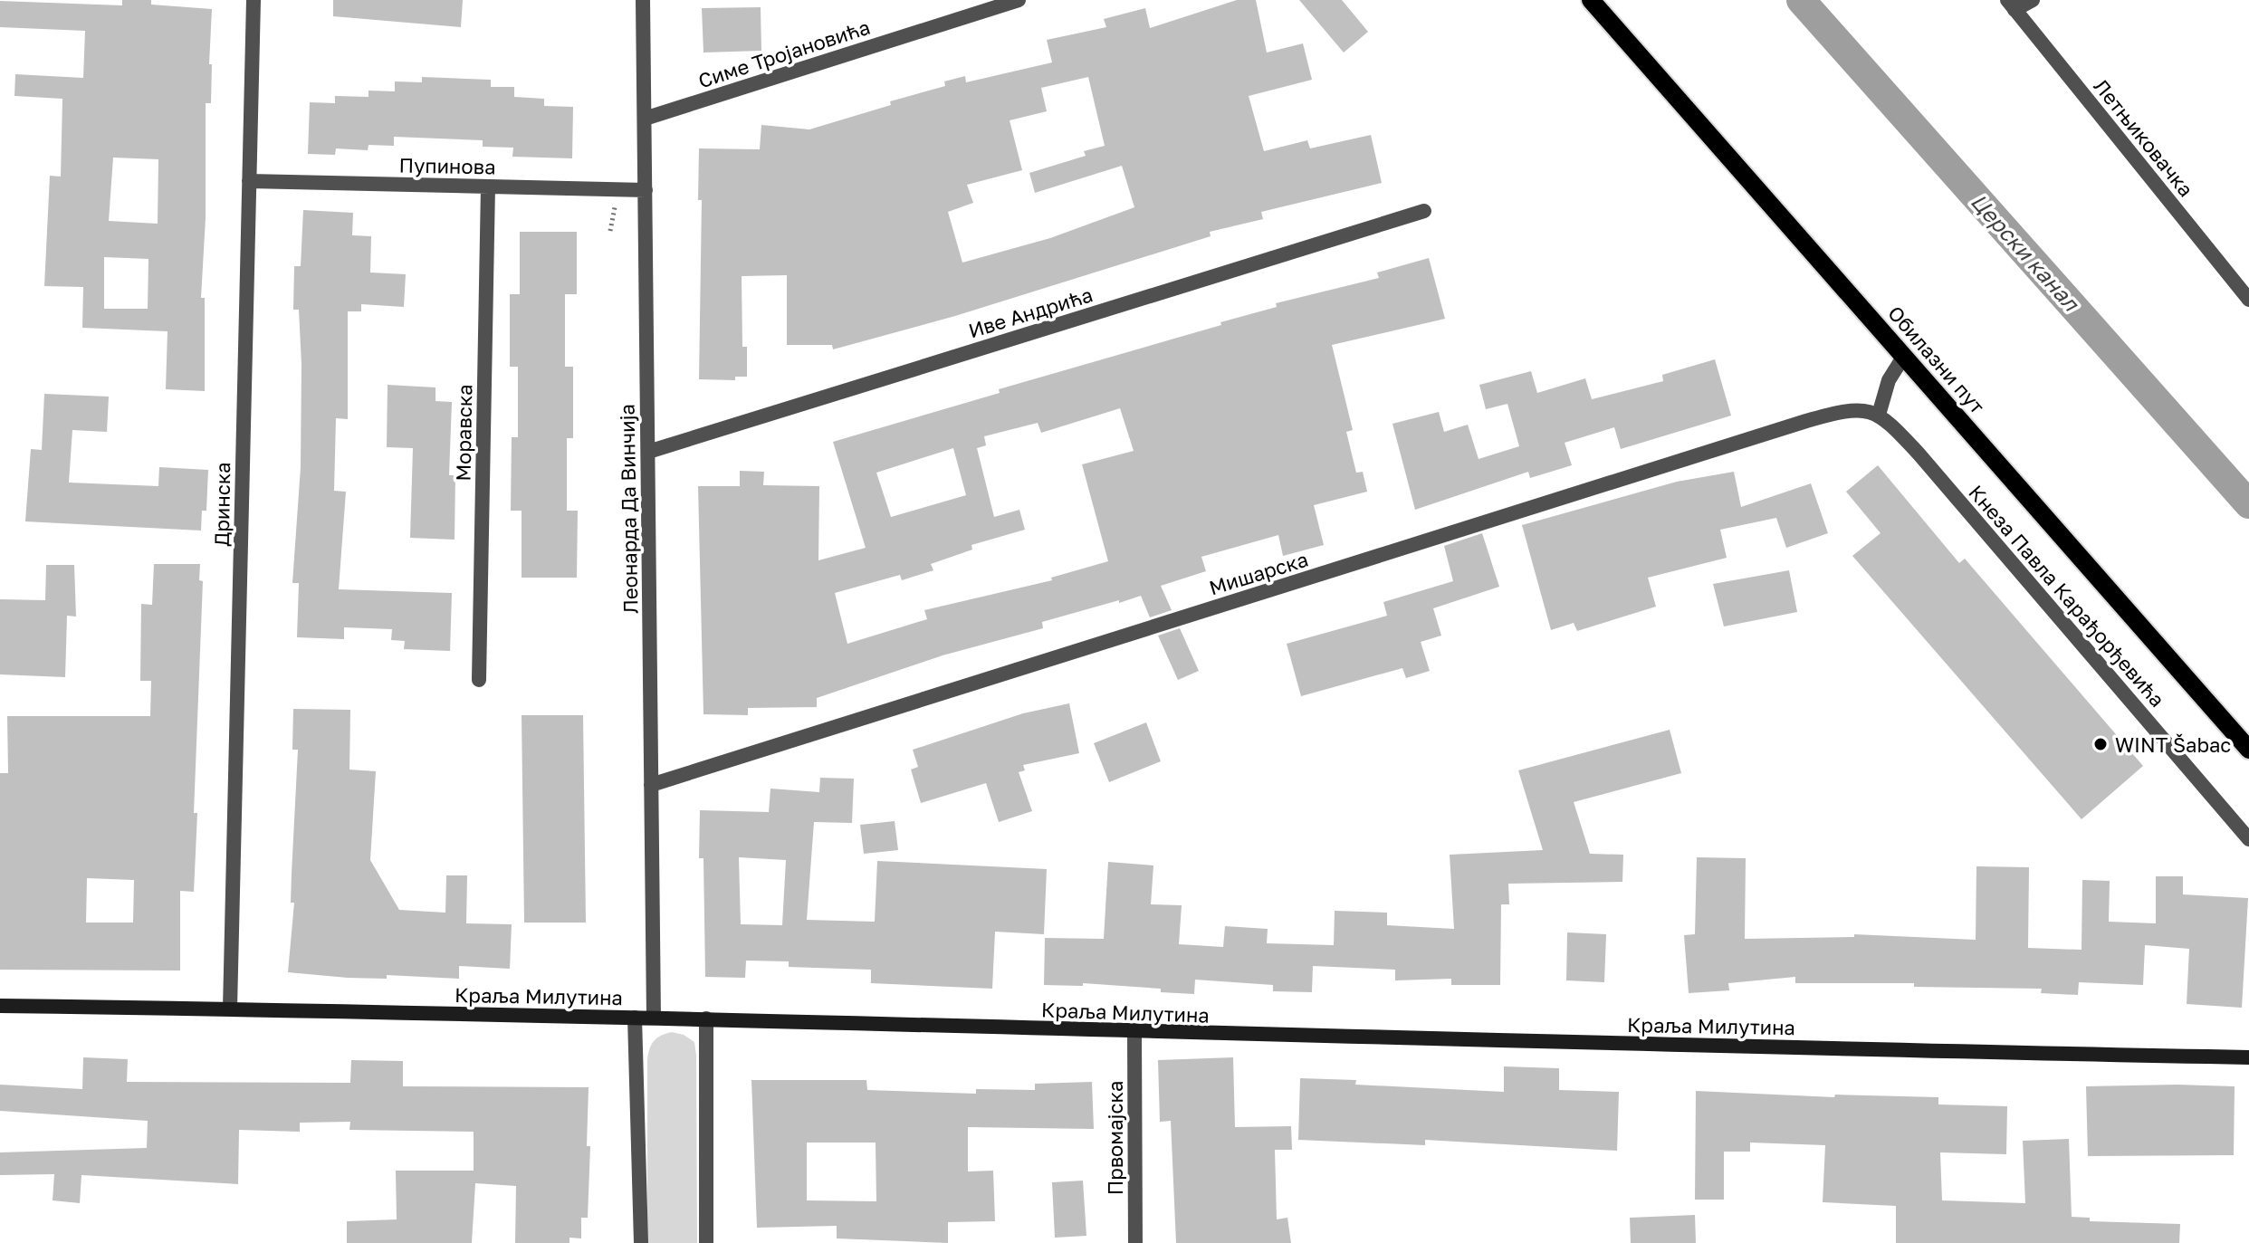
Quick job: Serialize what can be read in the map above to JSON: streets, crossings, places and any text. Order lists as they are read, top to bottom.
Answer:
{
  "streets": {
    "main road": ["Обилазни пут", "Краља Милутина"],
    "street": [
      "Симе Тројановића",
      "Летњиковачка",
      "Пупинова",
      "Иве Андрића",
      "Моравска",
      "Дринска",
      "Леонарда Да Винчија",
      "Мишарска",
      "Кнеза Павла Карађорђевића",
      "Првомајска"
    ]
  },
  "crossings": [
    ["Симе Тројановића", "Леонарда Да Винчија"],
    ["Пупинова", "Моравска"],
    ["Пупинова", "Дринска"],
    ["Пупинова", "Леонарда Да Винчија"],
    ["Иве Андрића", "Леонарда Да Винчија"],
    ["Дринска", "Краља Милутина"],
    ["Леонарда Да Винчија", "Мишарска"],
    ["Леонарда Да Винчија", "Краља Милутина"],
    ["Мишарска", "Кнеза Павла Карађорђевића"],
    ["Краља Милутина", "Првомајска"]
  ],
  "water": ["Церски канал"],
  "places": ["WINT Šabac"]
}
